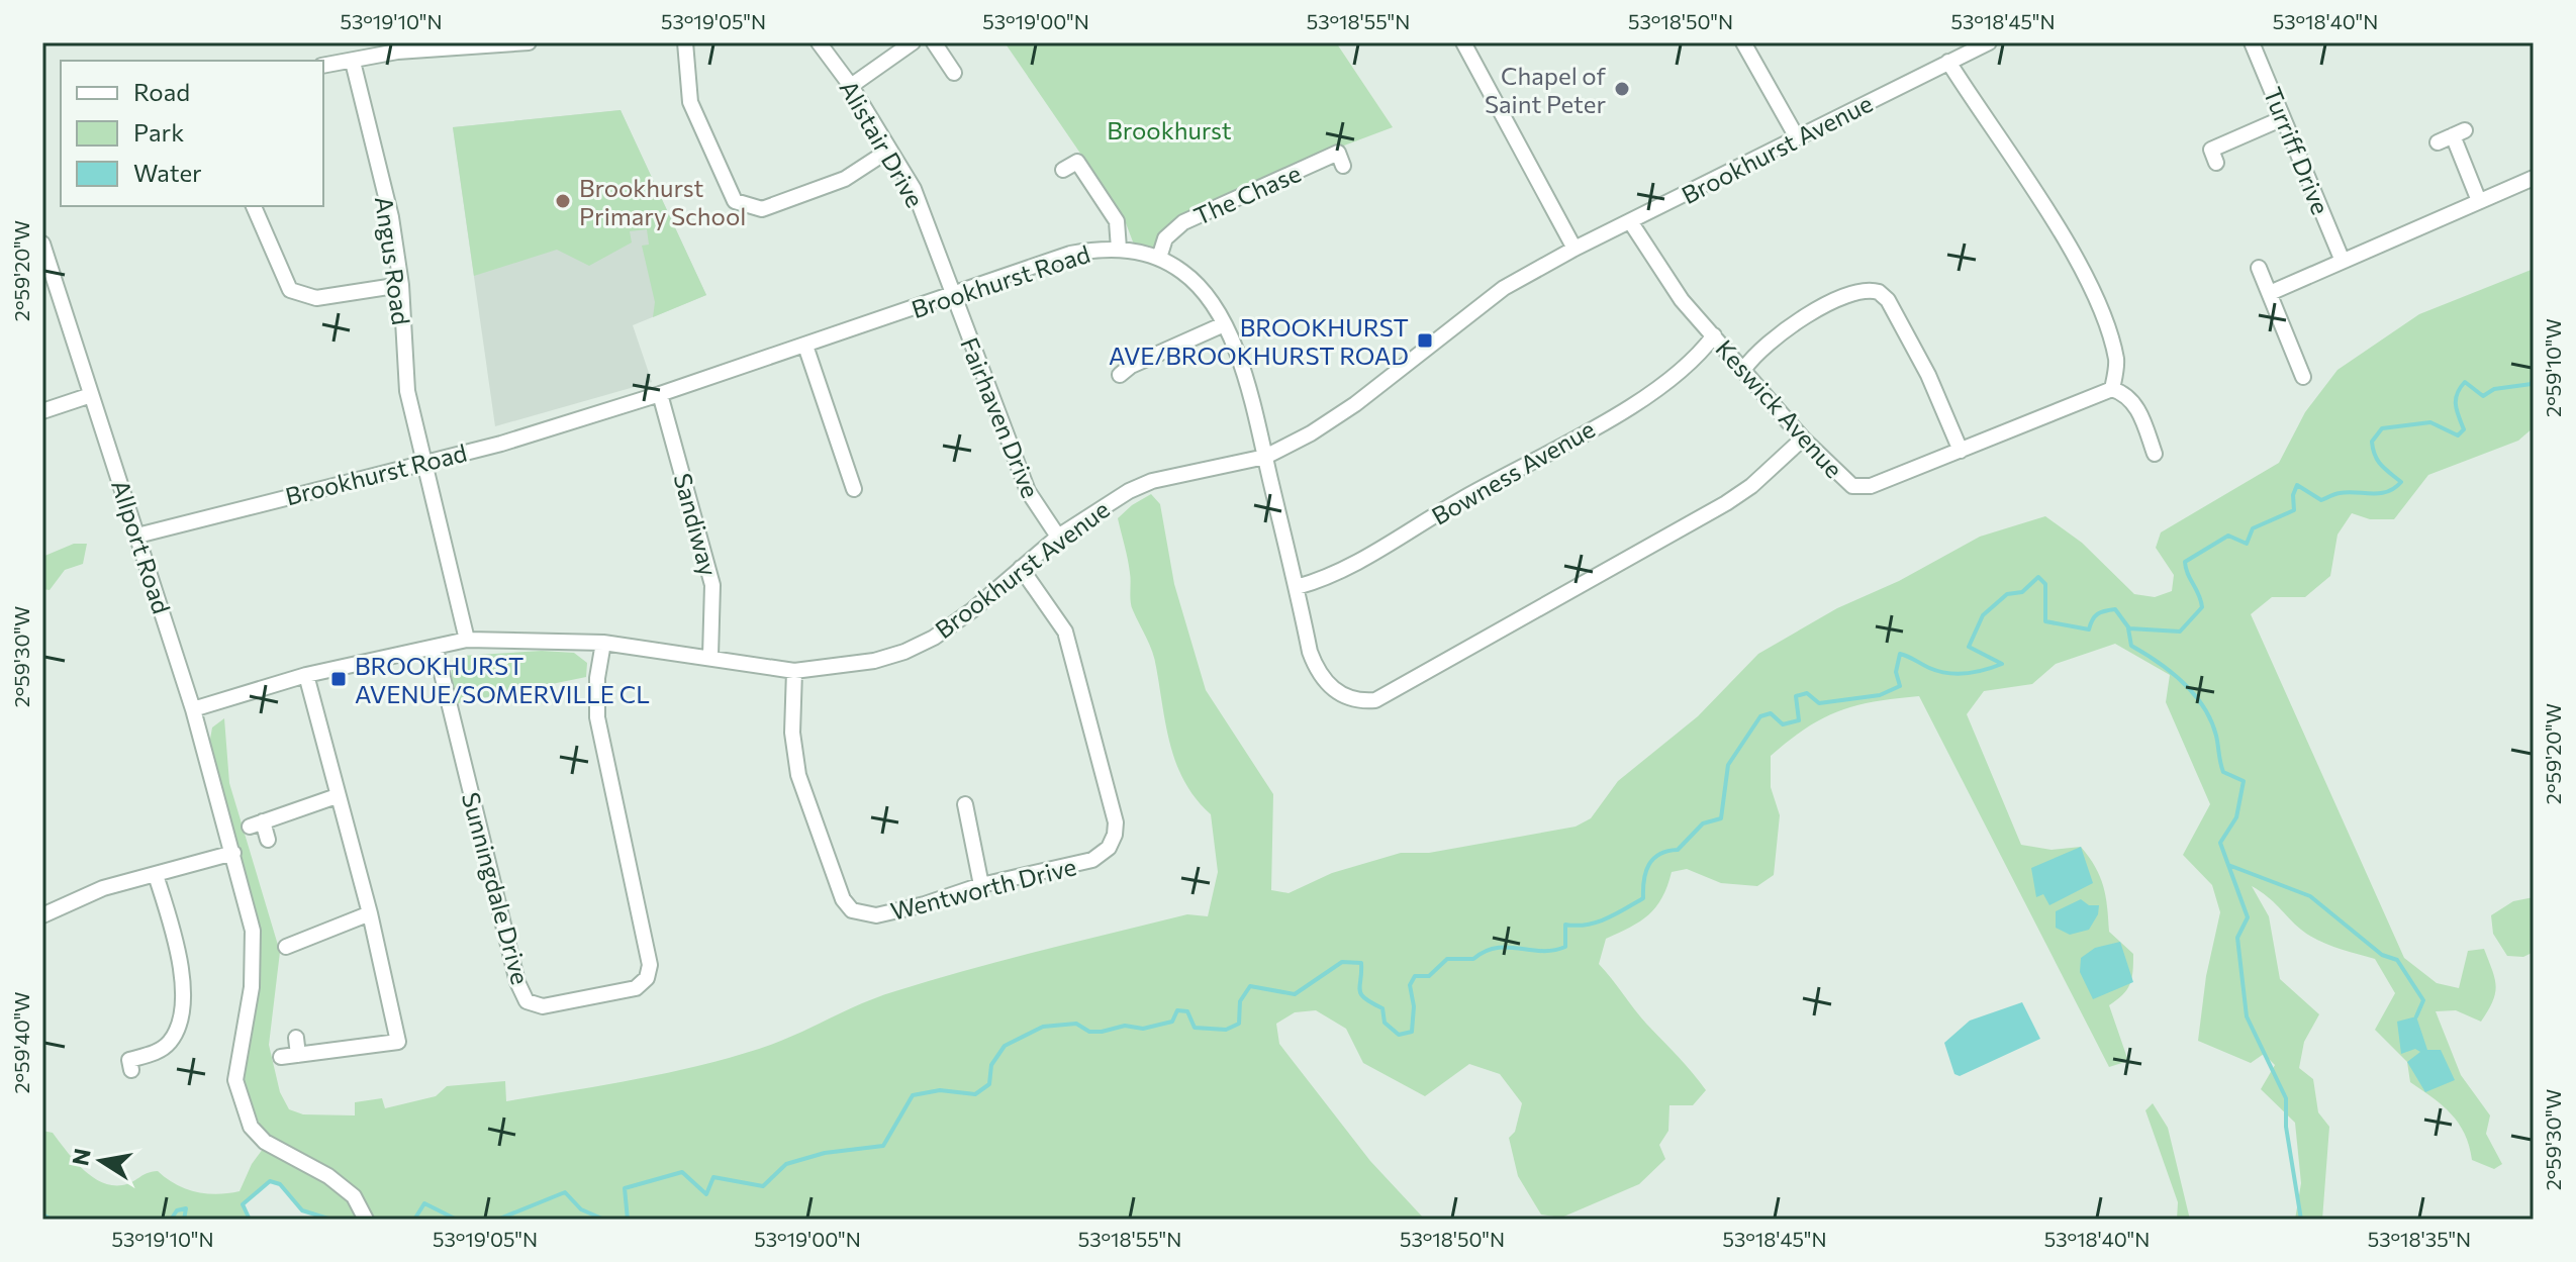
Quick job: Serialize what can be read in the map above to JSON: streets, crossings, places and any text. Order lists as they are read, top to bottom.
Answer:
{
  "streets": {
    "street": [
      "Alistair Drive",
      "Brookhurst Avenue",
      "Turriff Drive",
      "The Chase",
      "Angus Road",
      "Brookhurst Road",
      "Keswick Avenue",
      "Fairhaven Drive",
      "Bowness Avenue",
      "Sandiway",
      "Allport Road",
      "Sunningdale Drive",
      "Wentworth Drive"
    ]
  },
  "crossings": [
    ["Alistair Drive", "Brookhurst Road"],
    ["Alistair Drive", "Fairhaven Drive"],
    ["Brookhurst Avenue", "Angus Road"],
    ["Brookhurst Avenue", "Brookhurst Road"],
    ["Brookhurst Avenue", "Keswick Avenue"],
    ["Brookhurst Avenue", "Fairhaven Drive"],
    ["Brookhurst Avenue", "Sandiway"],
    ["Brookhurst Avenue", "Allport Road"],
    ["Brookhurst Avenue", "Sunningdale Drive"],
    ["Brookhurst Avenue", "Wentworth Drive"],
    ["The Chase", "Brookhurst Road"],
    ["Angus Road", "Brookhurst Road"],
    ["Brookhurst Road", "Keswick Avenue"],
    ["Brookhurst Road", "Fairhaven Drive"],
    ["Brookhurst Road", "Bowness Avenue"],
    ["Brookhurst Road", "Sandiway"],
    ["Brookhurst Road", "Allport Road"],
    ["Keswick Avenue", "Bowness Avenue"]
  ],
  "parks": ["Brookhurst"],
  "places": {
    "other": ["Chapel of Saint Peter", "Brookhurst Primary School"],
    "transit": ["BROOKHURST AVE/BROOKHURST ROAD", "BROOKHURST AVENUE/SOMERVILLE CL"]
  },
  "legend": ["Road", "Park", "Water"],
  "north": "left",
  "coordinates": [
    "53°19'10\"N",
    "53°19'05\"N",
    "53°19'00\"N",
    "53°18'55\"N",
    "53°18'50\"N",
    "53°18'45\"N",
    "53°18'40\"N",
    "2°59'20\"W",
    "2°59'10\"W",
    "2°59'30\"W",
    "2°59'40\"W",
    "53°18'35\"N"
  ]
}
